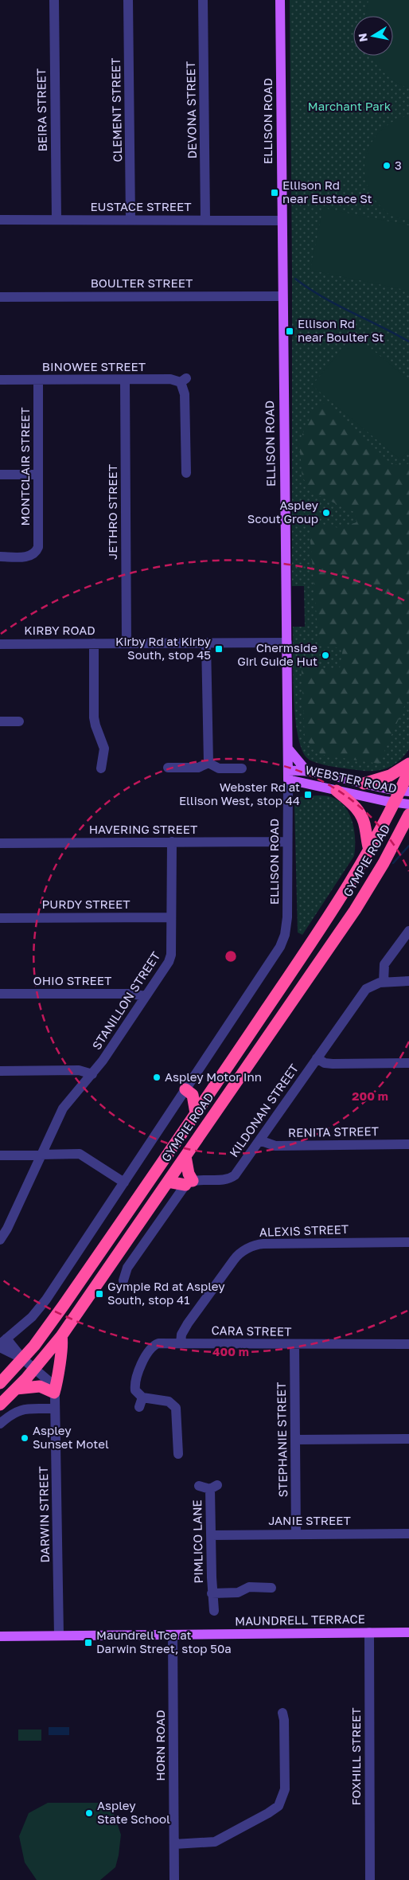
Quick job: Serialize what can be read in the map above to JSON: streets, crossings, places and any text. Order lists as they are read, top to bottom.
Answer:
{
  "streets": {
    "highway": ["GYMPIE ROAD"],
    "main road": ["ELLISON ROAD", "WEBSTER ROAD", "MAUNDRELL TERRACE"],
    "street": [
      "BEIRA STREET",
      "CLEMENT STREET",
      "DEVONA STREET",
      "EUSTACE STREET",
      "BOULTER STREET",
      "BINOWEE STREET",
      "MONTCLAIR STREET",
      "JETHRO STREET",
      "KIRBY ROAD",
      "HAVERING STREET",
      "PURDY STREET",
      "OHIO STREET",
      "STANILLON STREET",
      "KILDONAN STREET",
      "RENITA STREET",
      "ALEXIS STREET",
      "CARA STREET",
      "STEPHANIE STREET",
      "DARWIN STREET",
      "JANIE STREET",
      "PIMLICO LANE",
      "HORN ROAD",
      "FOXHILL STREET"
    ]
  },
  "crossings": [
    ["BEIRA STREET", "EUSTACE STREET"],
    ["CLEMENT STREET", "EUSTACE STREET"],
    ["DEVONA STREET", "EUSTACE STREET"],
    ["ELLISON ROAD", "EUSTACE STREET"],
    ["ELLISON ROAD", "BOULTER STREET"],
    ["ELLISON ROAD", "KIRBY ROAD"],
    ["ELLISON ROAD", "WEBSTER ROAD"],
    ["ELLISON ROAD", "HAVERING STREET"],
    ["ELLISON ROAD", "GYMPIE ROAD"],
    ["BINOWEE STREET", "MONTCLAIR STREET"],
    ["BINOWEE STREET", "JETHRO STREET"],
    ["JETHRO STREET", "KIRBY ROAD"],
    ["WEBSTER ROAD", "GYMPIE ROAD"],
    ["HAVERING STREET", "STANILLON STREET"],
    ["GYMPIE ROAD", "DARWIN STREET"],
    ["PURDY STREET", "STANILLON STREET"],
    ["OHIO STREET", "STANILLON STREET"],
    ["KILDONAN STREET", "RENITA STREET"],
    ["ALEXIS STREET", "CARA STREET"],
    ["CARA STREET", "STEPHANIE STREET"],
    ["STEPHANIE STREET", "JANIE STREET"],
    ["DARWIN STREET", "MAUNDRELL TERRACE"],
    ["JANIE STREET", "PIMLICO LANE"],
    ["MAUNDRELL TERRACE", "HORN ROAD"],
    ["MAUNDRELL TERRACE", "FOXHILL STREET"]
  ],
  "parks": ["Marchant Park"],
  "places": {
    "other": [
      "3",
      "Aspley Scout Group",
      "Chermside Girl Guide Hut",
      "Aspley Motor Inn",
      "Aspley Sunset Motel",
      "Aspley State School"
    ],
    "transit": [
      "Ellison Rd near Eustace St",
      "Ellison Rd near Boulter St",
      "Kirby Rd at Kirby South, stop 45",
      "Webster Rd at Ellison West, stop 44",
      "Gympie Rd at Aspley South, stop 41",
      "Maundrell Tce at Darwin Street, stop 50a"
    ]
  },
  "north": "left",
  "rings": ["200 m", "400 m"]
}
